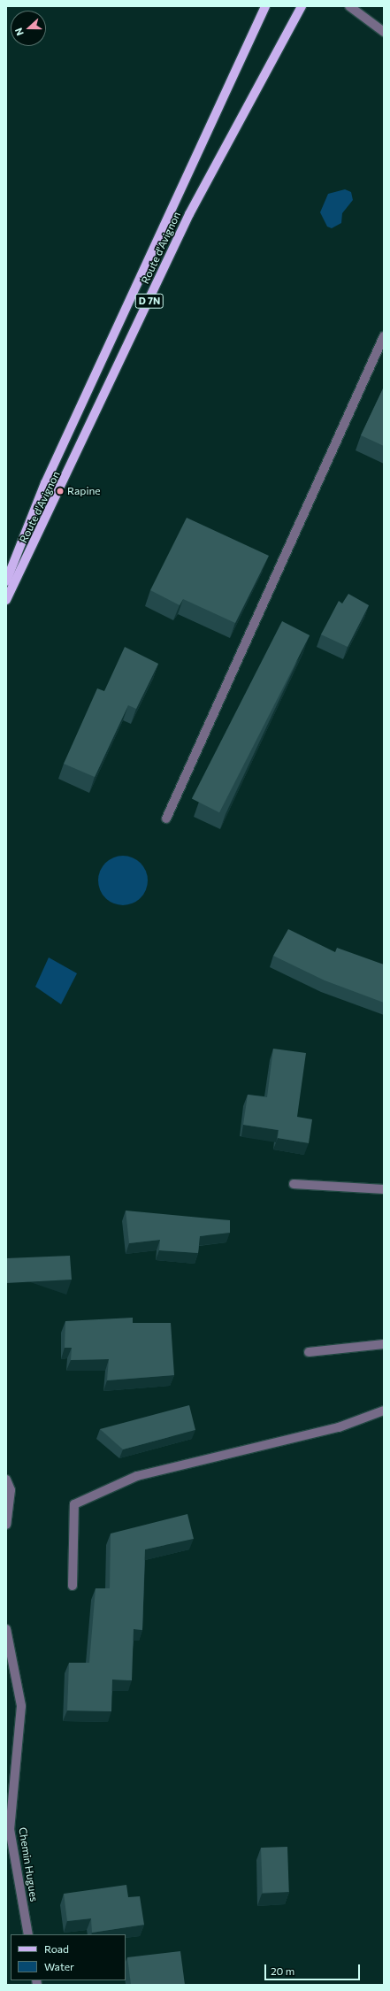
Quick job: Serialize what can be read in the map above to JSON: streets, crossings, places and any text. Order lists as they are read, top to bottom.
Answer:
{
  "streets": {
    "main road": ["Route d'Avignon", "D 7N"],
    "street": ["Chemin Hugues"]
  },
  "places": ["Rapine"],
  "legend": ["Road", "Water"],
  "scale_bar": "20 m",
  "north": "left"
}
